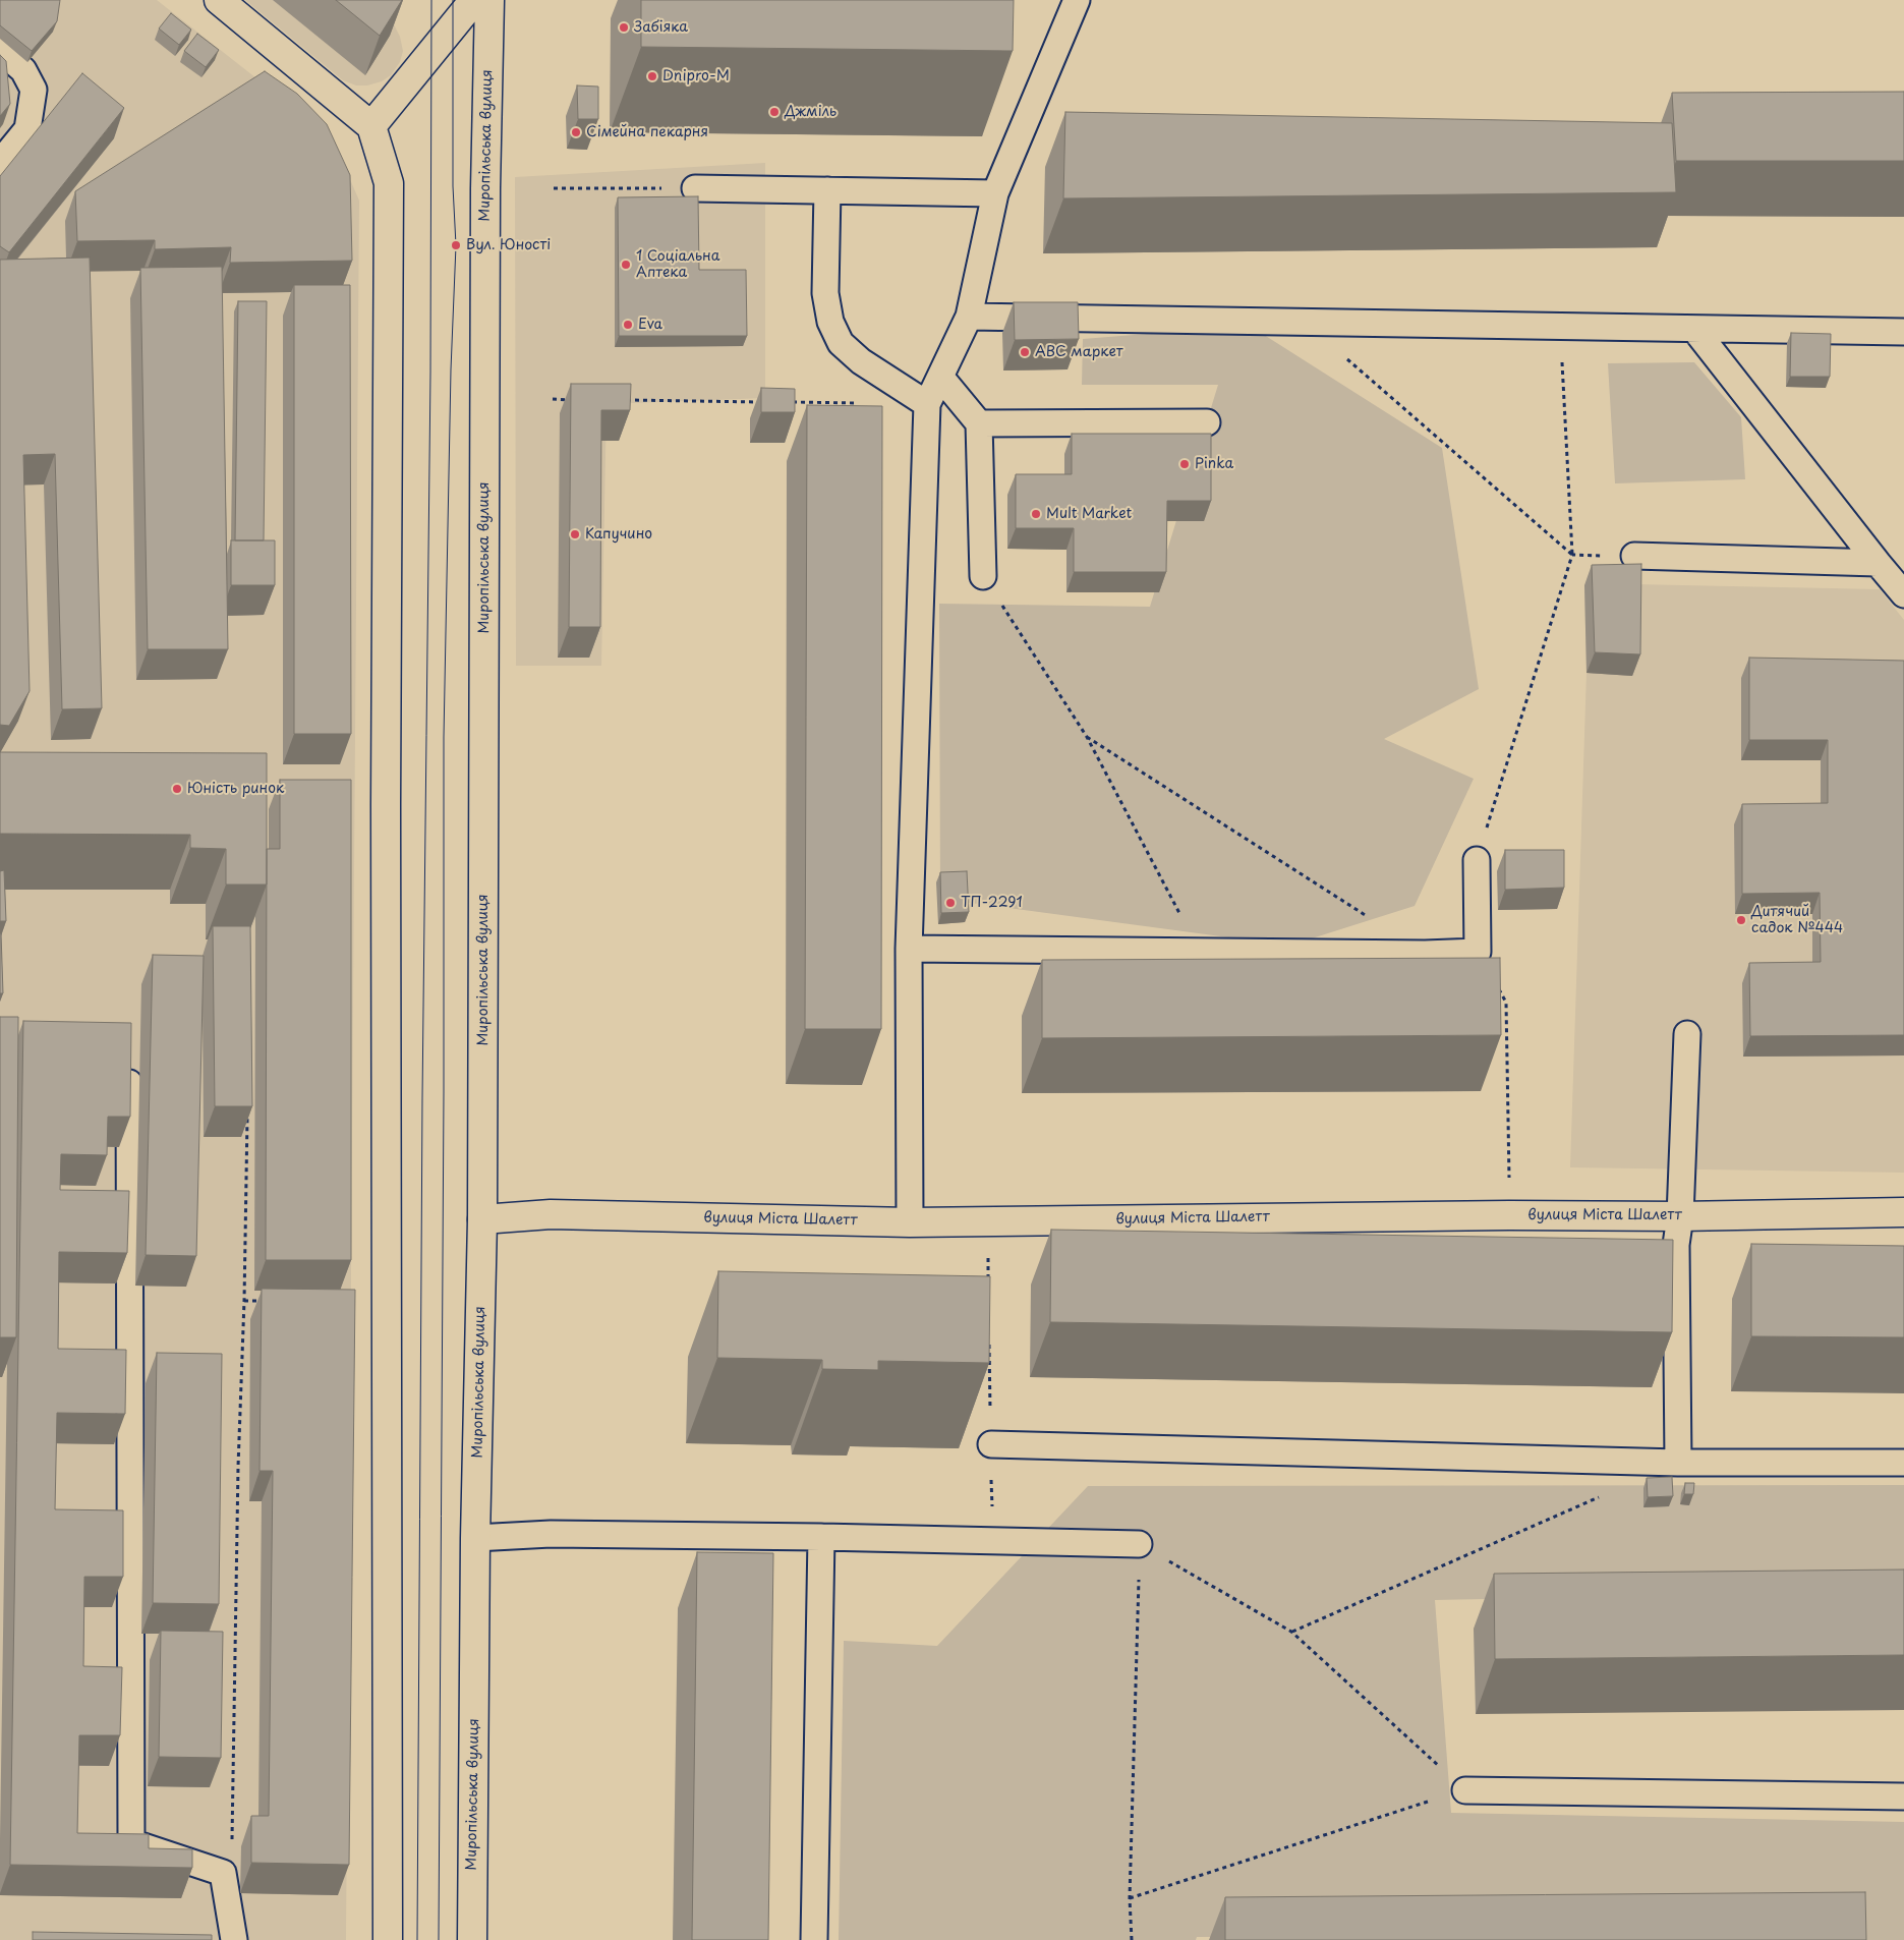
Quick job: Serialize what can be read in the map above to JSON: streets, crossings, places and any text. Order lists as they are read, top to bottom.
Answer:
{
  "streets": {
    "street": ["Миропільська вулиця", "вулиця Міста Шалетт"]
  },
  "crossings": [
    ["Миропільська вулиця", "вулиця Міста Шалетт"]
  ],
  "places": [
    "Забіяка",
    "Dnipro-M",
    "Джміль",
    "Сімейна пекарня",
    "Вул. Юності",
    "1 Соціальна Аптека",
    "Eva",
    "АВС маркет",
    "Pinka",
    "Mult Market",
    "Капучино",
    "Юність ринок",
    "ТП-2291",
    "Дитячий садок №444"
  ]
}
